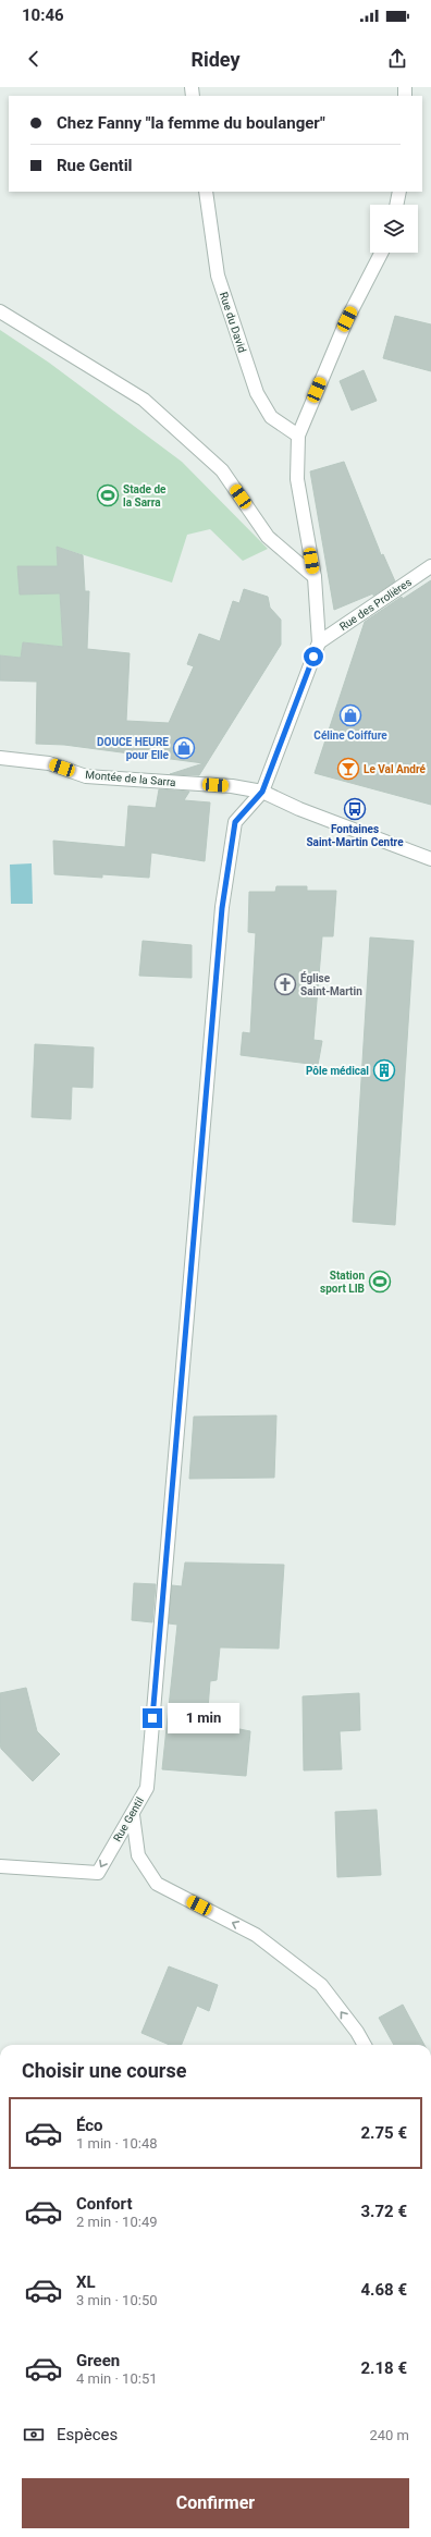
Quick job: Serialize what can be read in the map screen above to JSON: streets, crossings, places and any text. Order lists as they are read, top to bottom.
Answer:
{
  "streets": {
    "street": [
      "Rue du David",
      "Rue des Prolières",
      "Montée de la Sarra",
      "Rue Gentil"
    ]
  },
  "crossings": [
    ["Montée de la Sarra", "Rue Gentil"]
  ],
  "places": {
    "sports": ["Stade de la Sarra", "Station sport LIB"],
    "shop": ["Céline Coiffure", "DOUCE HEURE pour Elle"],
    "bar": ["Le Val André"],
    "bus stop": ["Fontaines Saint-Martin Centre"],
    "church": ["Église Saint-Martin"],
    "building": ["Pôle médical"]
  },
  "page": {
    "status": "10:46",
    "header": "Ridey",
    "banner": ["Chez Fanny \"la femme du boulanger\"", "Rue Gentil"],
    "bubble": "1 min",
    "heading": "Choisir une course",
    "list": [
      {
        "name": "Éco",
        "note": "1 min · 10:48",
        "value": "2.75 €"
      },
      {
        "name": "Confort",
        "note": "2 min · 10:49",
        "value": "3.72 €"
      },
      {
        "name": "XL",
        "note": "3 min · 10:50",
        "value": "4.68 €"
      },
      {
        "name": "Green",
        "note": "4 min · 10:51",
        "value": "2.18 €"
      }
    ],
    "pay": ["Espèces", "240 m"],
    "buttons": "Confirmer"
  }
}
